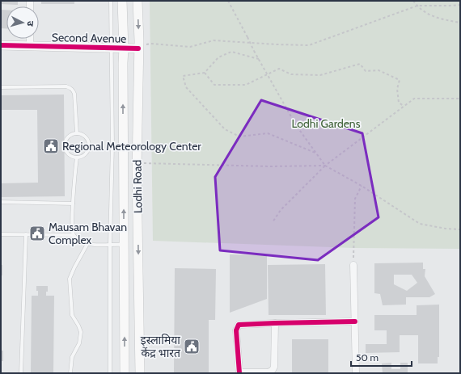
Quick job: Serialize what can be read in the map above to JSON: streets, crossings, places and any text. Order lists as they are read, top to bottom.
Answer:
{
  "streets": {
    "main road": ["Second Avenue", "Lodhi Road"]
  },
  "crossings": [
    ["Second Avenue", "Lodhi Road"]
  ],
  "parks": ["Lodhi Gardens"],
  "places": {
    "public building": ["Regional Meteorology Center", "Mausam Bhavan Complex", "इस्लामिया केंद्र भारत"]
  },
  "scale_bar": "50 m",
  "north": "right"
}
